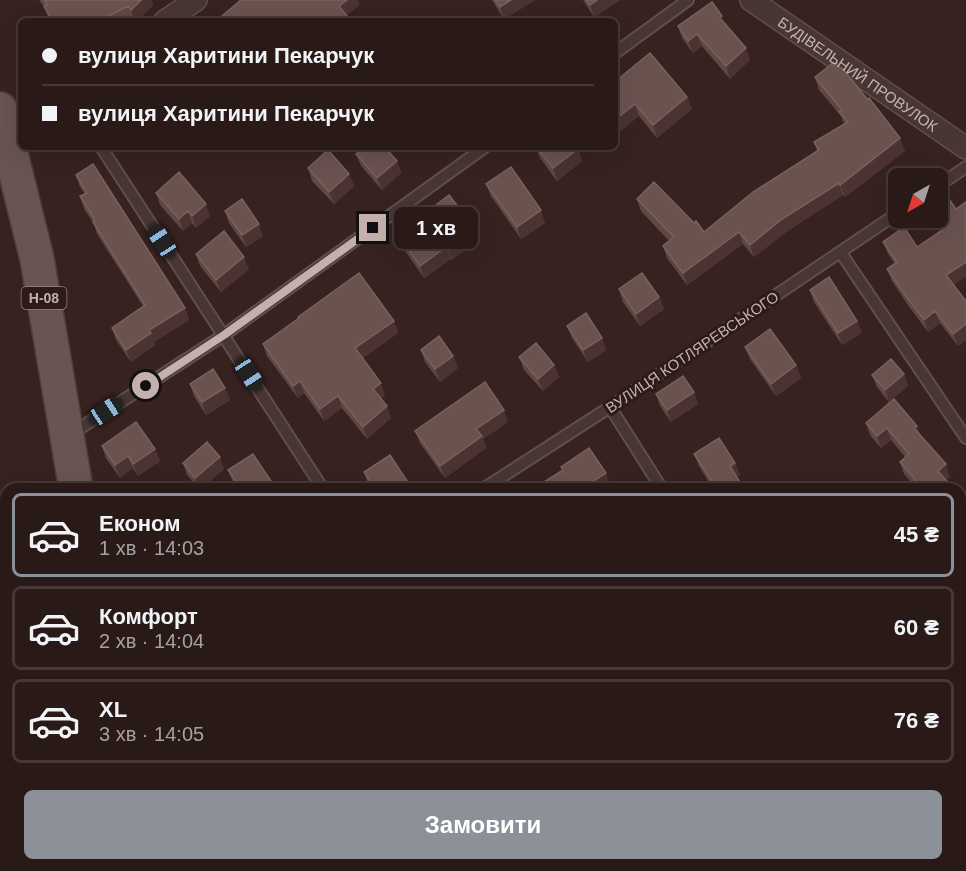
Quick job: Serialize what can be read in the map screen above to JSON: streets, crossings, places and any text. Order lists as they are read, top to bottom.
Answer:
{
  "streets": {
    "main road": ["Н-08"],
    "street": ["БУДІВЕЛЬНИЙ ПРОВУЛОК"],
    "lane": ["ВУЛИЦЯ КОТЛЯРЕВСЬКОГО"]
  },
  "north": "bottom left",
  "page": {
    "banner": ["вулиця Харитини Пекарчук", "вулиця Харитини Пекарчук"],
    "bubble": "1 хв",
    "list": [
      {
        "name": "Економ",
        "note": "1 хв · 14:03",
        "value": "45 ₴"
      },
      {
        "name": "Комфорт",
        "note": "2 хв · 14:04",
        "value": "60 ₴"
      },
      {
        "name": "XL",
        "note": "3 хв · 14:05",
        "value": "76 ₴"
      }
    ],
    "buttons": "Замовити"
  }
}
